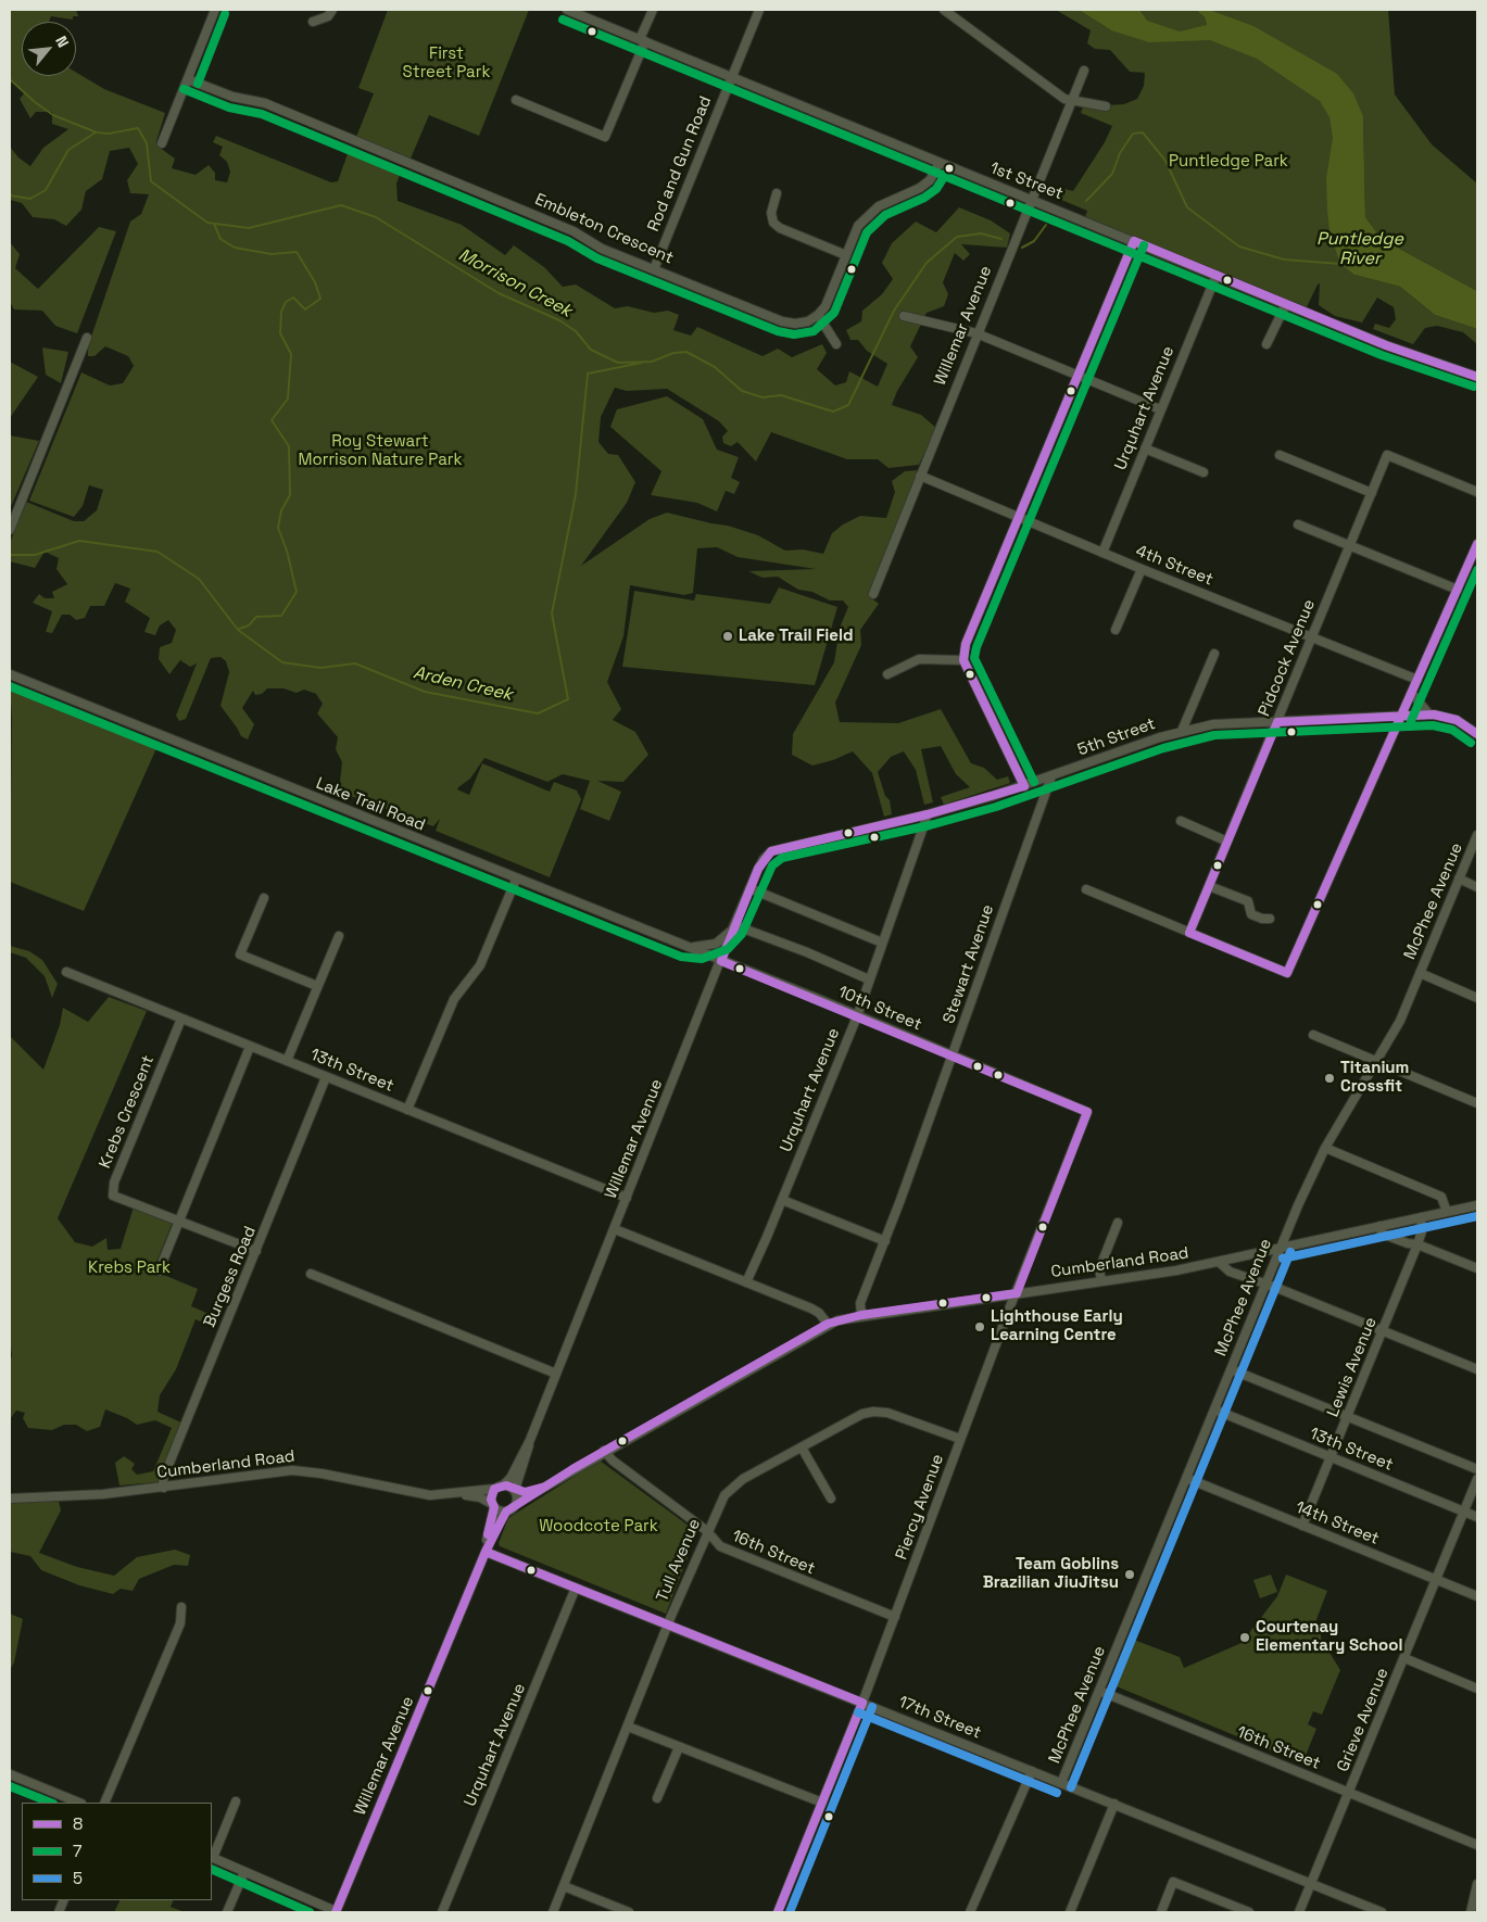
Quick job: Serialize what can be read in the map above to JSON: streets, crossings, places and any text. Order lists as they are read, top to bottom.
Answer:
{
  "streets": {
    "street": [
      "Rod and Gun Road",
      "1st Street",
      "Embleton Crescent",
      "Willemar Avenue",
      "Urquhart Avenue",
      "4th Street",
      "Pidcock Avenue",
      "5th Street",
      "Lake Trail Road",
      "McPhee Avenue",
      "Stewart Avenue",
      "10th Street",
      "13th Street",
      "Krebs Crescent",
      "Cumberland Road",
      "Burgess Road",
      "Lewis Avenue",
      "Piercy Avenue",
      "14th Street",
      "16th Street",
      "Tull Avenue",
      "17th Street",
      "Grieve Avenue"
    ]
  },
  "crossings": [
    ["Rod and Gun Road", "1st Street"],
    ["Rod and Gun Road", "Embleton Crescent"],
    ["1st Street", "Willemar Avenue"],
    ["1st Street", "Urquhart Avenue"],
    ["Willemar Avenue", "4th Street"],
    ["Willemar Avenue", "5th Street"],
    ["Willemar Avenue", "Lake Trail Road"],
    ["Willemar Avenue", "10th Street"],
    ["Willemar Avenue", "13th Street"],
    ["Willemar Avenue", "Cumberland Road"],
    ["Willemar Avenue", "17th Street"],
    ["Urquhart Avenue", "4th Street"],
    ["Urquhart Avenue", "5th Street"],
    ["Urquhart Avenue", "10th Street"],
    ["Urquhart Avenue", "17th Street"],
    ["4th Street", "Pidcock Avenue"],
    ["Pidcock Avenue", "5th Street"],
    ["5th Street", "Stewart Avenue"],
    ["Lake Trail Road", "10th Street"],
    ["McPhee Avenue", "13th Street"],
    ["McPhee Avenue", "Cumberland Road"],
    ["McPhee Avenue", "14th Street"],
    ["McPhee Avenue", "16th Street"],
    ["McPhee Avenue", "17th Street"],
    ["Stewart Avenue", "10th Street"],
    ["Stewart Avenue", "Cumberland Road"],
    ["10th Street", "Piercy Avenue"],
    ["13th Street", "Krebs Crescent"],
    ["13th Street", "Burgess Road"],
    ["13th Street", "Lewis Avenue"],
    ["13th Street", "Grieve Avenue"],
    ["Krebs Crescent", "Burgess Road"],
    ["Cumberland Road", "Burgess Road"],
    ["Cumberland Road", "Lewis Avenue"],
    ["Cumberland Road", "Piercy Avenue"],
    ["Cumberland Road", "16th Street"],
    ["Lewis Avenue", "14th Street"],
    ["Piercy Avenue", "16th Street"],
    ["Piercy Avenue", "Tull Avenue"],
    ["Piercy Avenue", "17th Street"],
    ["14th Street", "Grieve Avenue"],
    ["16th Street", "Tull Avenue"],
    ["16th Street", "Grieve Avenue"],
    ["Tull Avenue", "17th Street"],
    ["17th Street", "Grieve Avenue"]
  ],
  "water": ["Puntledge River", "Morrison Creek", "Arden Creek"],
  "parks": [
    "First Street Park",
    "Puntledge Park",
    "Roy Stewart Morrison Nature Park",
    "Krebs Park",
    "Woodcote Park"
  ],
  "places": [
    "Lake Trail Field",
    "Titanium Crossfit",
    "Lighthouse Early Learning Centre",
    "Team Goblins Brazilian JiuJitsu",
    "Courtenay Elementary School"
  ],
  "lines": ["transit line 7", "transit line 8", "transit line 5"],
  "legend": ["8", "7", "5"],
  "north": "top right"
}
